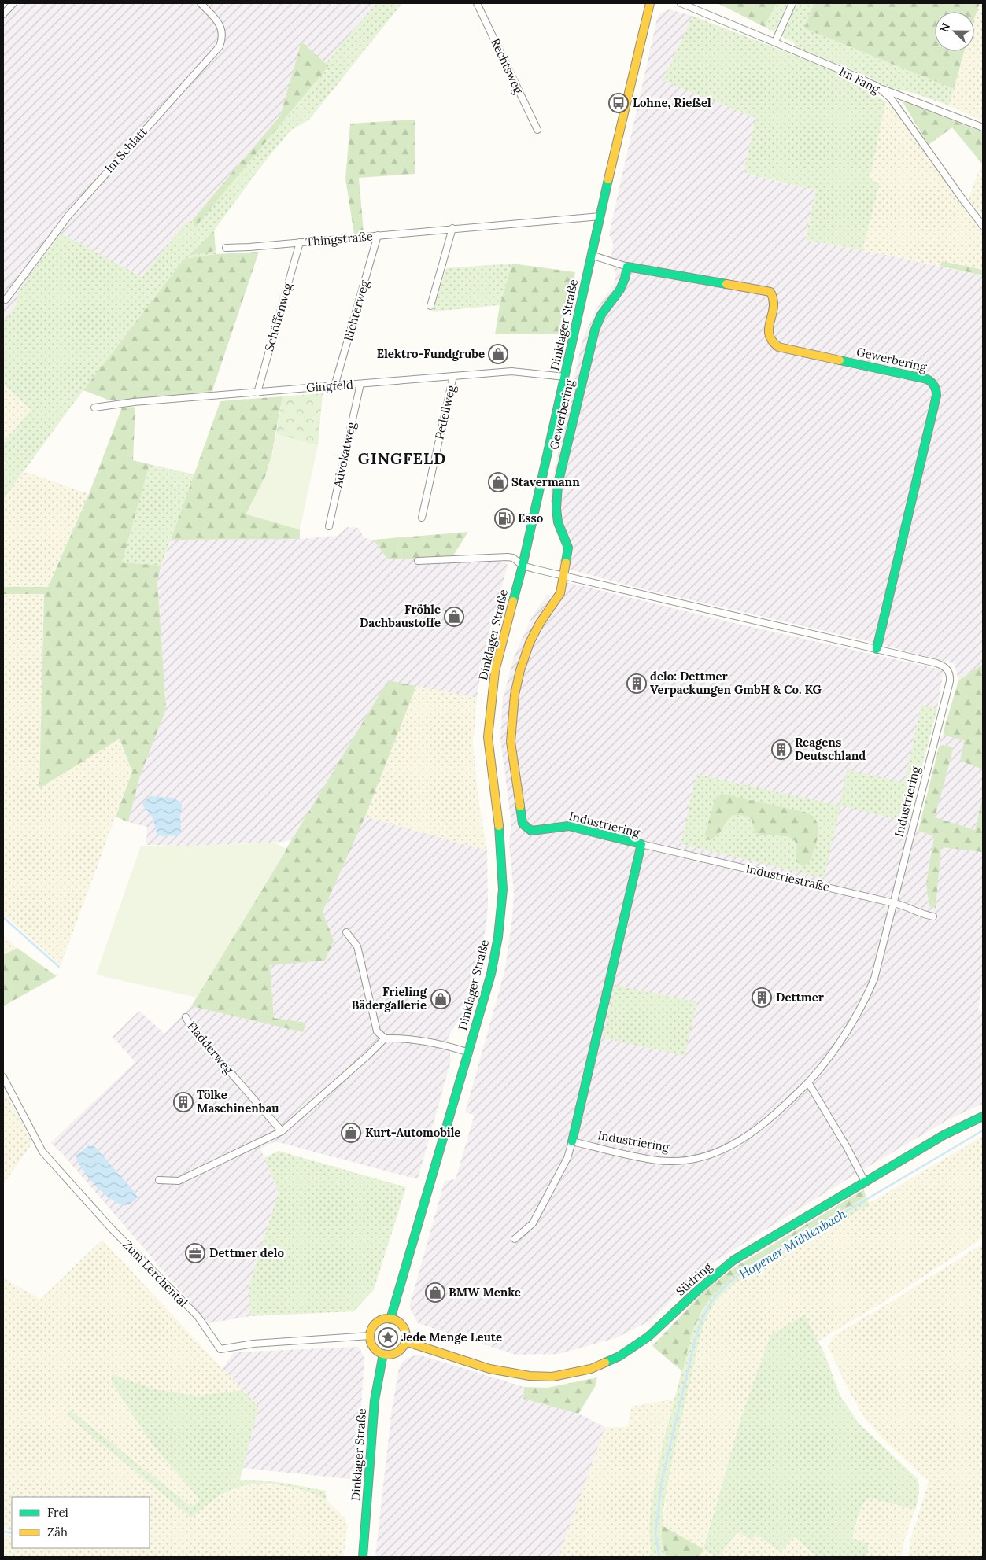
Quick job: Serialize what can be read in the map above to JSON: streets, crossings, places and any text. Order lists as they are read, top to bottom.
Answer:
{
  "streets": {
    "main road": [
      "Dinklager Straße",
      "Gewerbering",
      "Industriering",
      "Südring"
    ],
    "street": [
      "Rechtsweg",
      "Im Fang",
      "Im Schlatt",
      "Thingstraße",
      "Richterweg",
      "Schöffenweg",
      "Gingfeld",
      "Pedellweg",
      "Advokatweg",
      "Industriestraße",
      "Fladderweg",
      "Zum Lerchental"
    ]
  },
  "crossings": [
    ["Thingstraße", "Richterweg"],
    ["Thingstraße", "Schöffenweg"],
    ["Thingstraße", "Dinklager Straße"],
    ["Richterweg", "Gingfeld"],
    ["Schöffenweg", "Gingfeld"],
    ["Dinklager Straße", "Gewerbering"],
    ["Dinklager Straße", "Gingfeld"],
    ["Dinklager Straße", "Zum Lerchental"],
    ["Dinklager Straße", "Südring"],
    ["Gewerbering", "Industriering"],
    ["Gingfeld", "Pedellweg"],
    ["Gingfeld", "Advokatweg"],
    ["Industriering", "Industriestraße"],
    ["Zum Lerchental", "Südring"]
  ],
  "districts": ["GINGFELD"],
  "water": ["Hopener Mühlenbach"],
  "places": {
    "bus stop": ["Lohne, Rießel"],
    "shop": [
      "Elektro-Fundgrube",
      "Stavermann",
      "Fröhle Dachbaustoffe",
      "Frieling Bädergallerie",
      "Kurt-Automobile",
      "BMW Menke"
    ],
    "fuel station": ["Esso"],
    "building": [
      "delo: Dettmer Verpackungen GmbH & Co. KG",
      "Reagens Deutschland",
      "Dettmer",
      "Tölke Maschinenbau"
    ],
    "office": ["Dettmer delo"],
    "place": ["Jede Menge Leute"]
  },
  "legend": ["Frei", "Zäh"],
  "north": "left"
}
